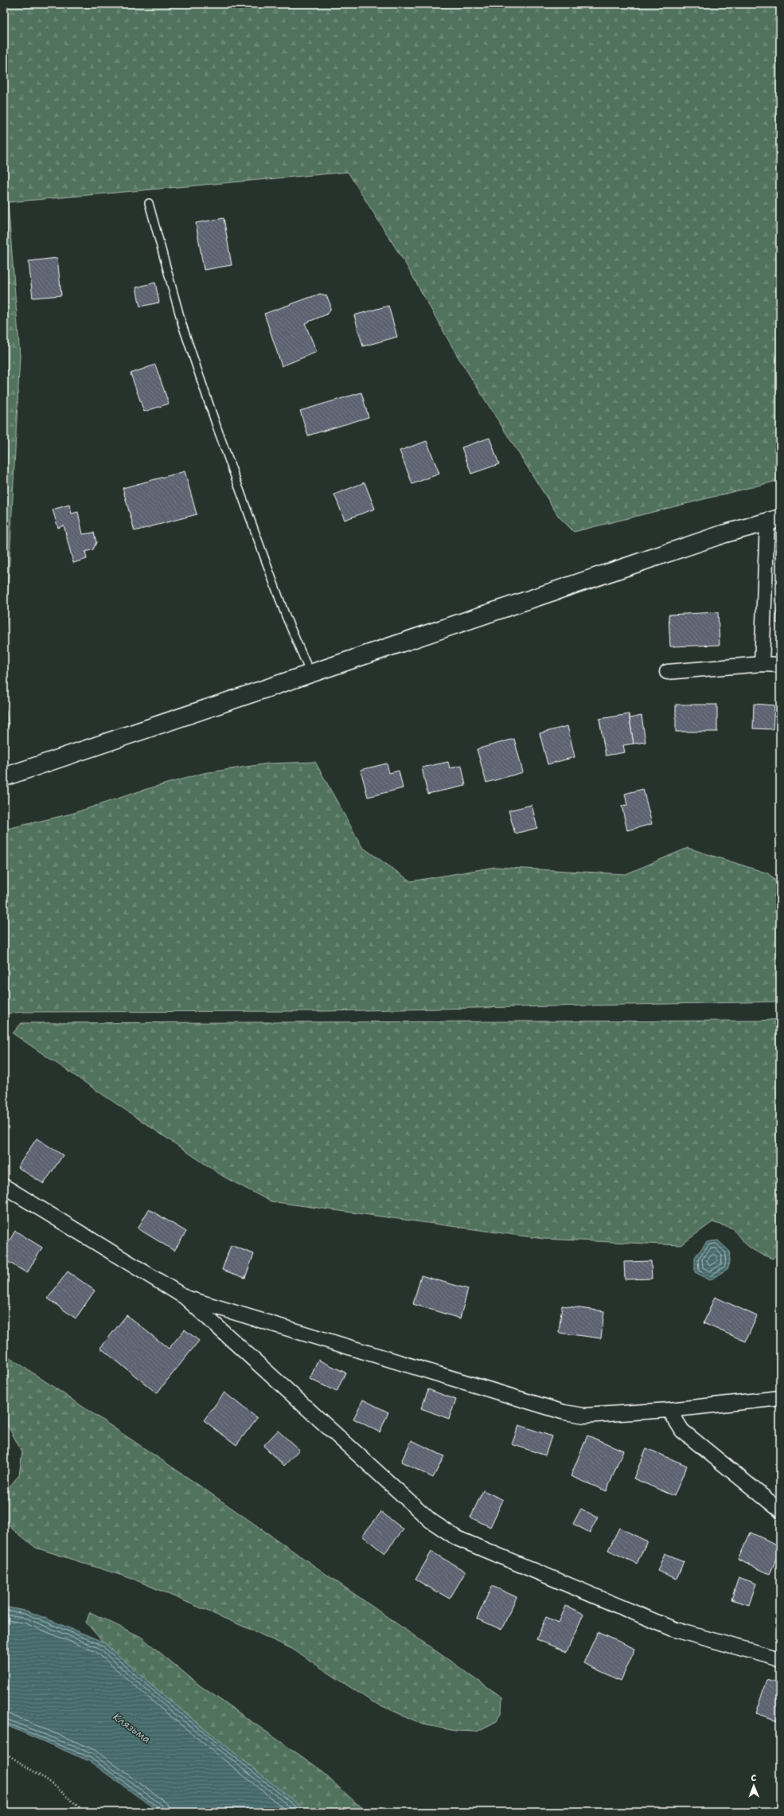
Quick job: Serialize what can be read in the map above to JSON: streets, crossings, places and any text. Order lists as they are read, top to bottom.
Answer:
{
  "water": ["Клязьма"],
  "north": "top"
}
